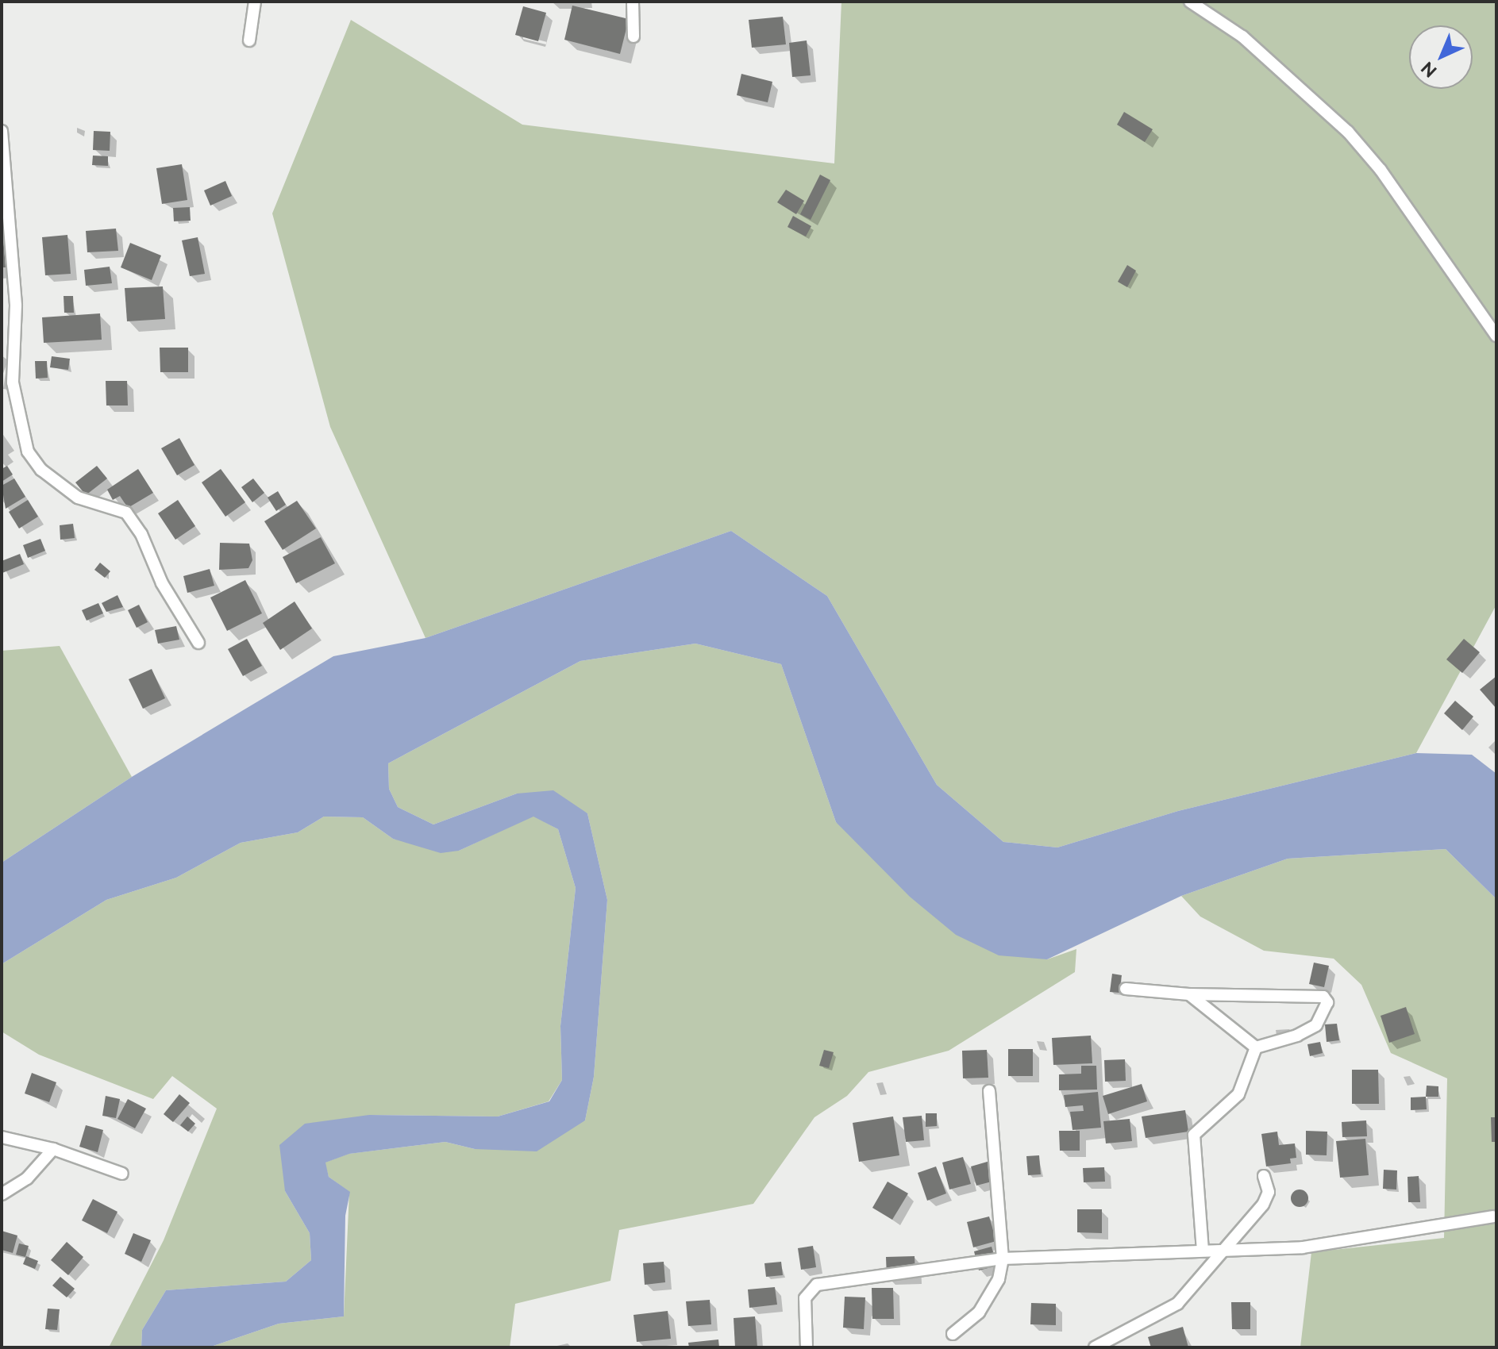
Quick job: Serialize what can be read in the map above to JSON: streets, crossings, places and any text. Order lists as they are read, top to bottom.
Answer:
{
  "north": "bottom left"
}
